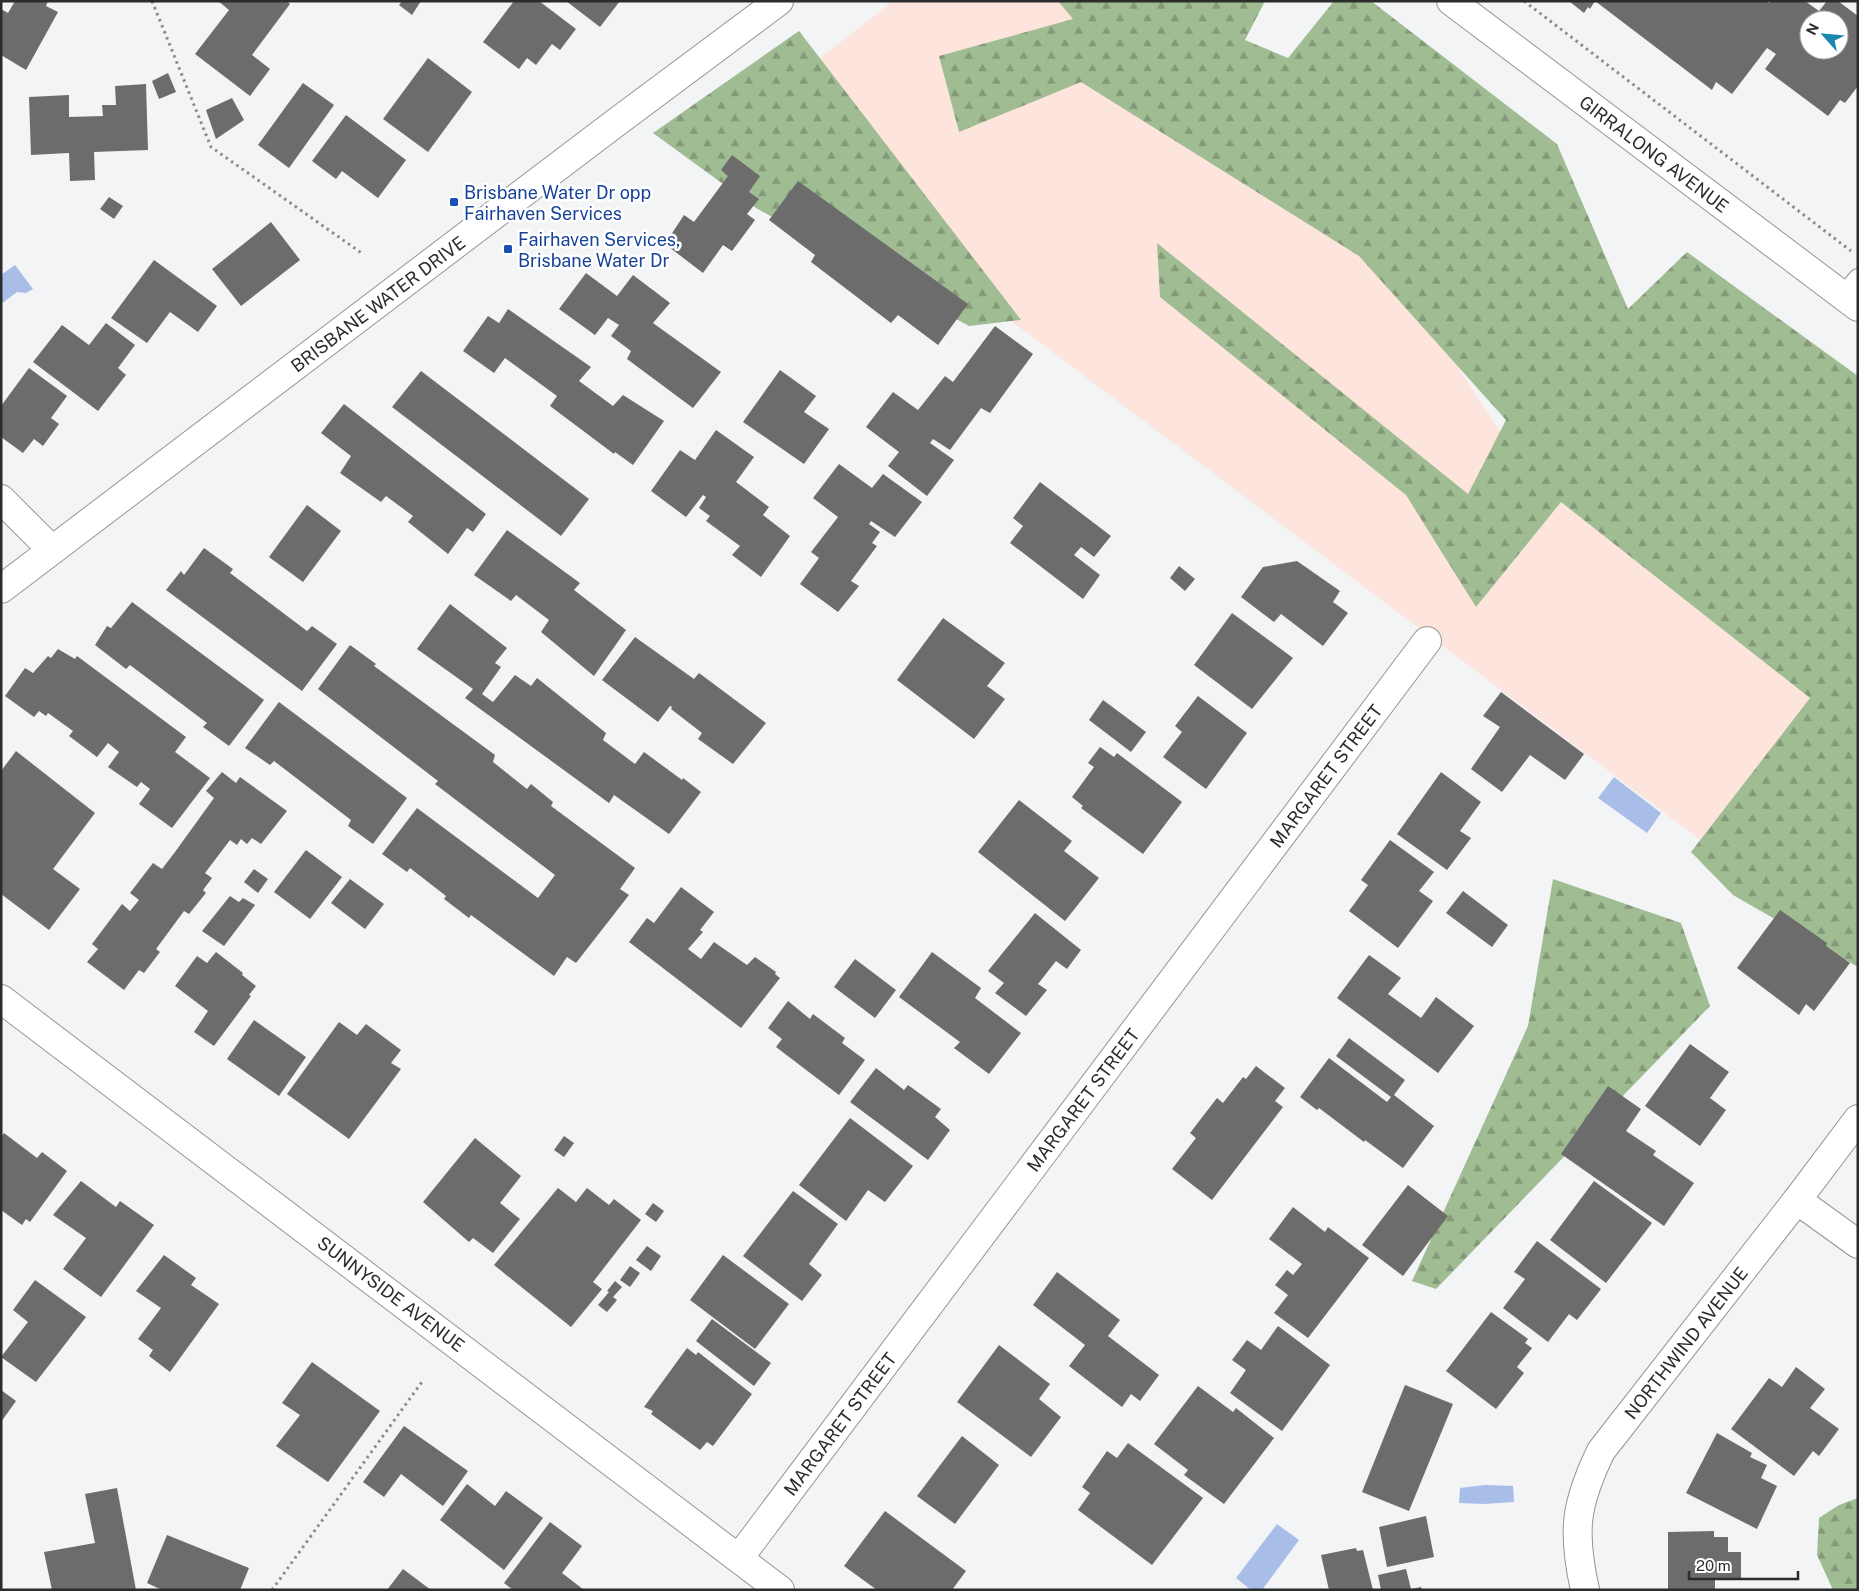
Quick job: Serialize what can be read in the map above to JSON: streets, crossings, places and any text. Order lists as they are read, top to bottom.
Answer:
{
  "streets": {
    "street": [
      "GIRRALONG AVENUE",
      "BRISBANE WATER DRIVE",
      "MARGARET STREET",
      "SUNNYSIDE AVENUE",
      "NORTHWIND AVENUE"
    ]
  },
  "crossings": [
    ["MARGARET STREET", "SUNNYSIDE AVENUE"]
  ],
  "places": {
    "transit": ["Brisbane Water Dr opp Fairhaven Services", "Fairhaven Services, Brisbane Water Dr"]
  },
  "scale_bar": "20 m",
  "north": "top left"
}
